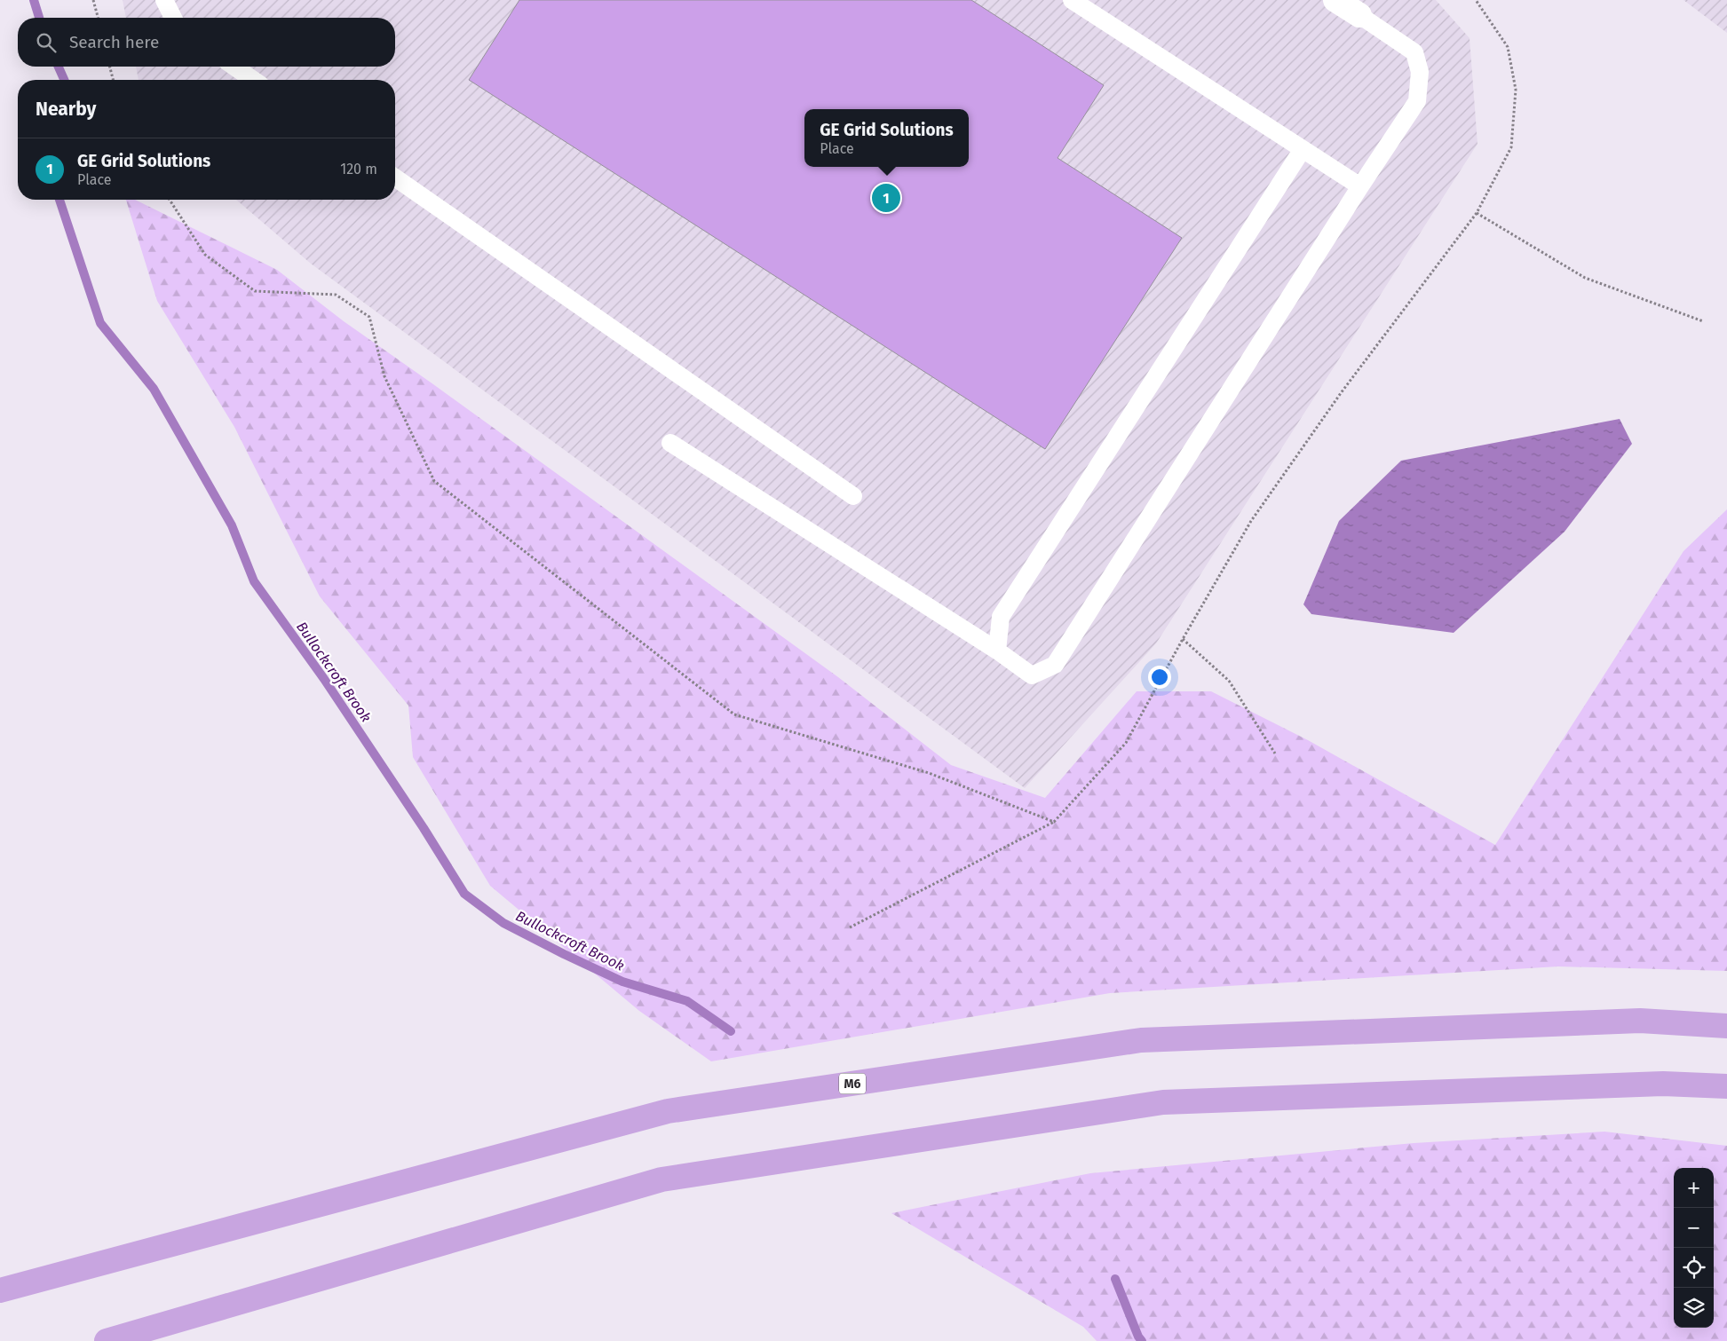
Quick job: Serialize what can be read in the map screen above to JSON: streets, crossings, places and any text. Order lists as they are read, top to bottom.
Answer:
{
  "streets": {
    "highway": ["M6"]
  },
  "water": ["Bullockcroft Brook"],
  "page": {
    "search": "Search here",
    "heading": "Nearby",
    "popup": ["GE Grid Solutions", "Place"],
    "list": [
      {
        "mark": "1",
        "name": "GE Grid Solutions",
        "note": "Place",
        "value": "120 m"
      }
    ],
    "pins": "1",
    "map_buttons": ["+", "−"]
  }
}
